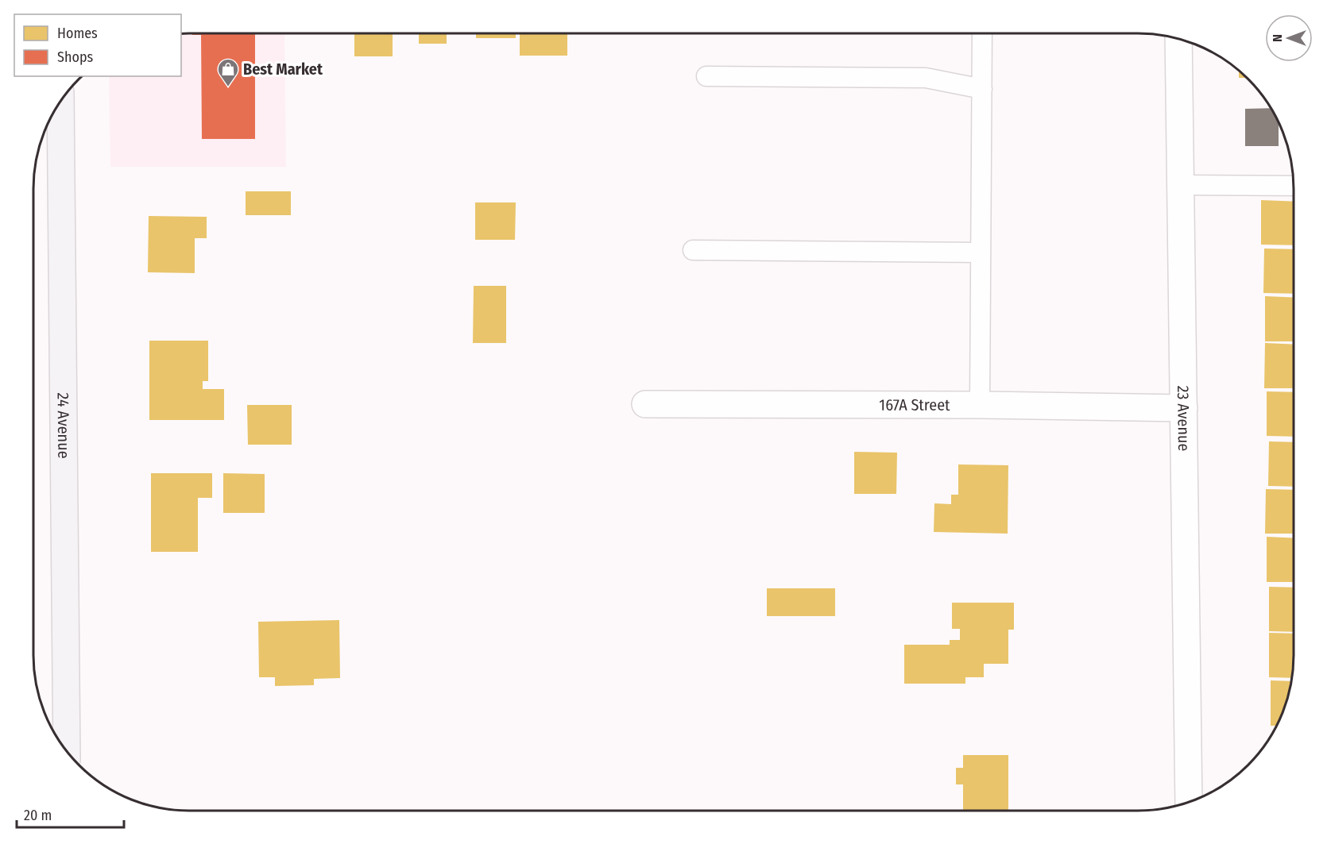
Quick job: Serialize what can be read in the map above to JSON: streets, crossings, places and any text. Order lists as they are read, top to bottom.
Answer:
{
  "streets": {
    "main road": ["24 Avenue"],
    "street": ["167A Street", "23 Avenue"]
  },
  "crossings": [
    ["167A Street", "23 Avenue"]
  ],
  "places": {
    "shop": ["Best Market"]
  },
  "legend": ["Homes", "Shops"],
  "scale_bar": "20 m",
  "north": "left"
}
